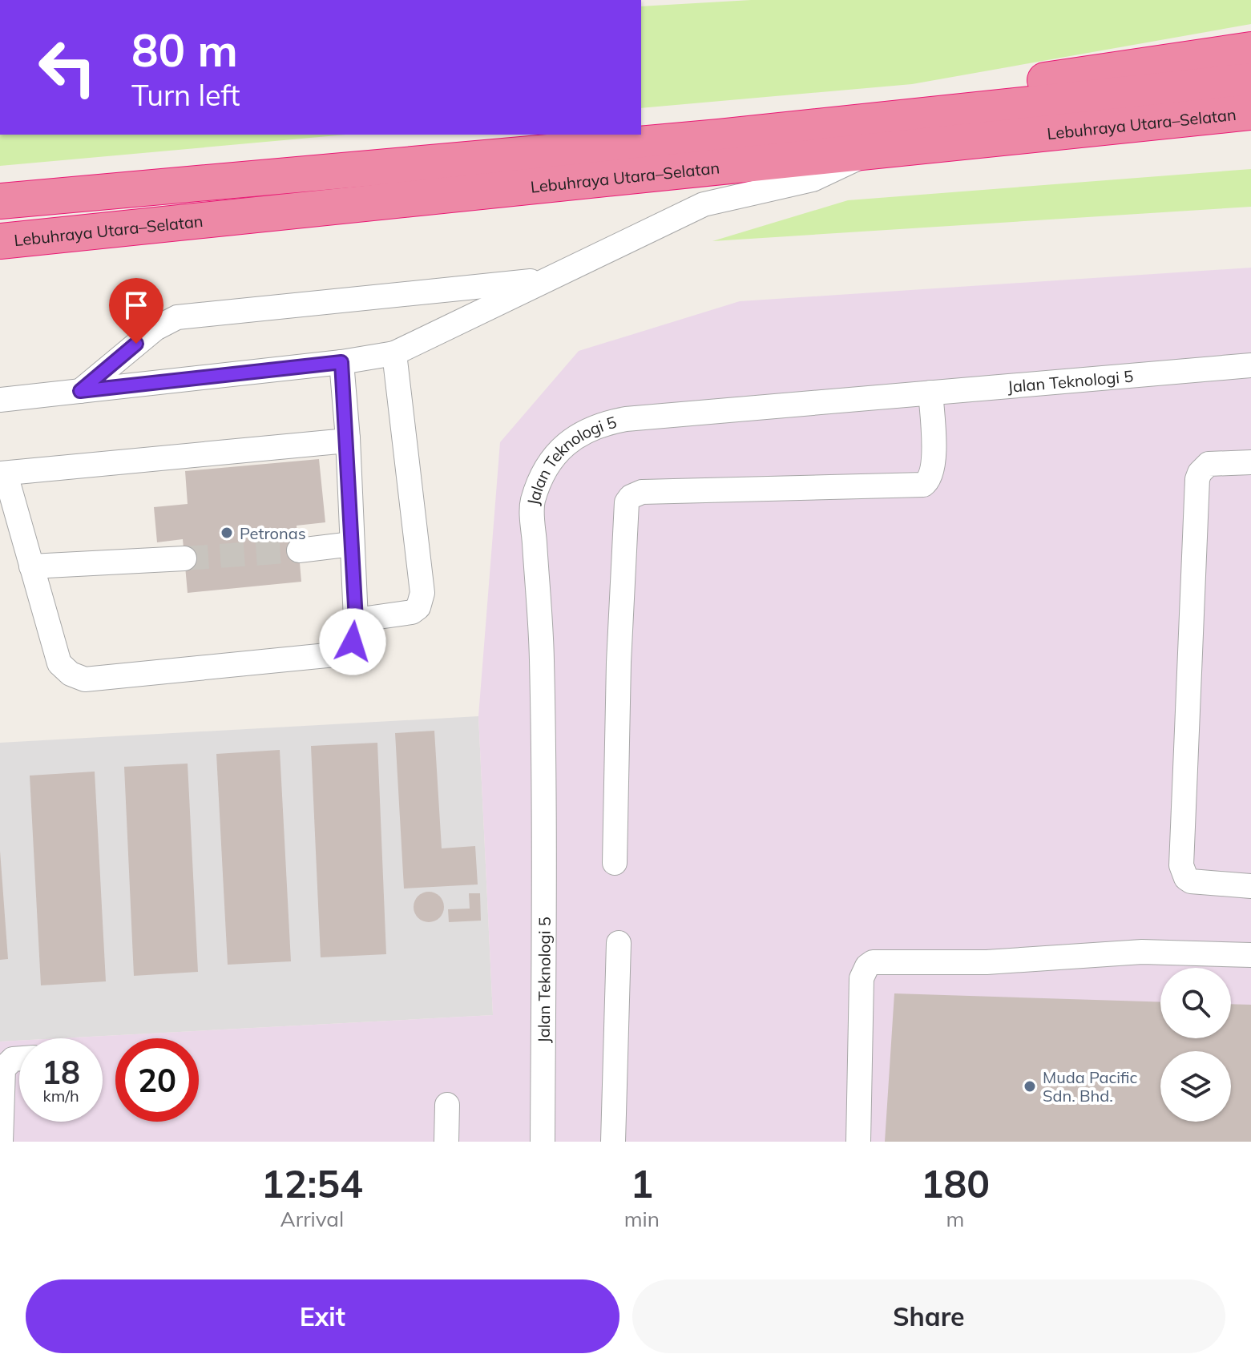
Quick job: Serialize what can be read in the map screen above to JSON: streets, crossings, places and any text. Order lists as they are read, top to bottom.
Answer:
{
  "streets": {
    "highway": ["Lebuhraya Utara–Selatan"],
    "street": ["Jalan Teknologi 5"]
  },
  "places": ["Petronas", "Muda Pacific Sdn. Bhd."],
  "page": {
    "turn": ["80 m", "Turn left"],
    "speed": "18 km/h",
    "limit": "20",
    "eta": [
      "12:54",
      "Arrival",
      "1",
      "min",
      "180",
      "m"
    ],
    "buttons": ["Exit", "Share"]
  }
}
